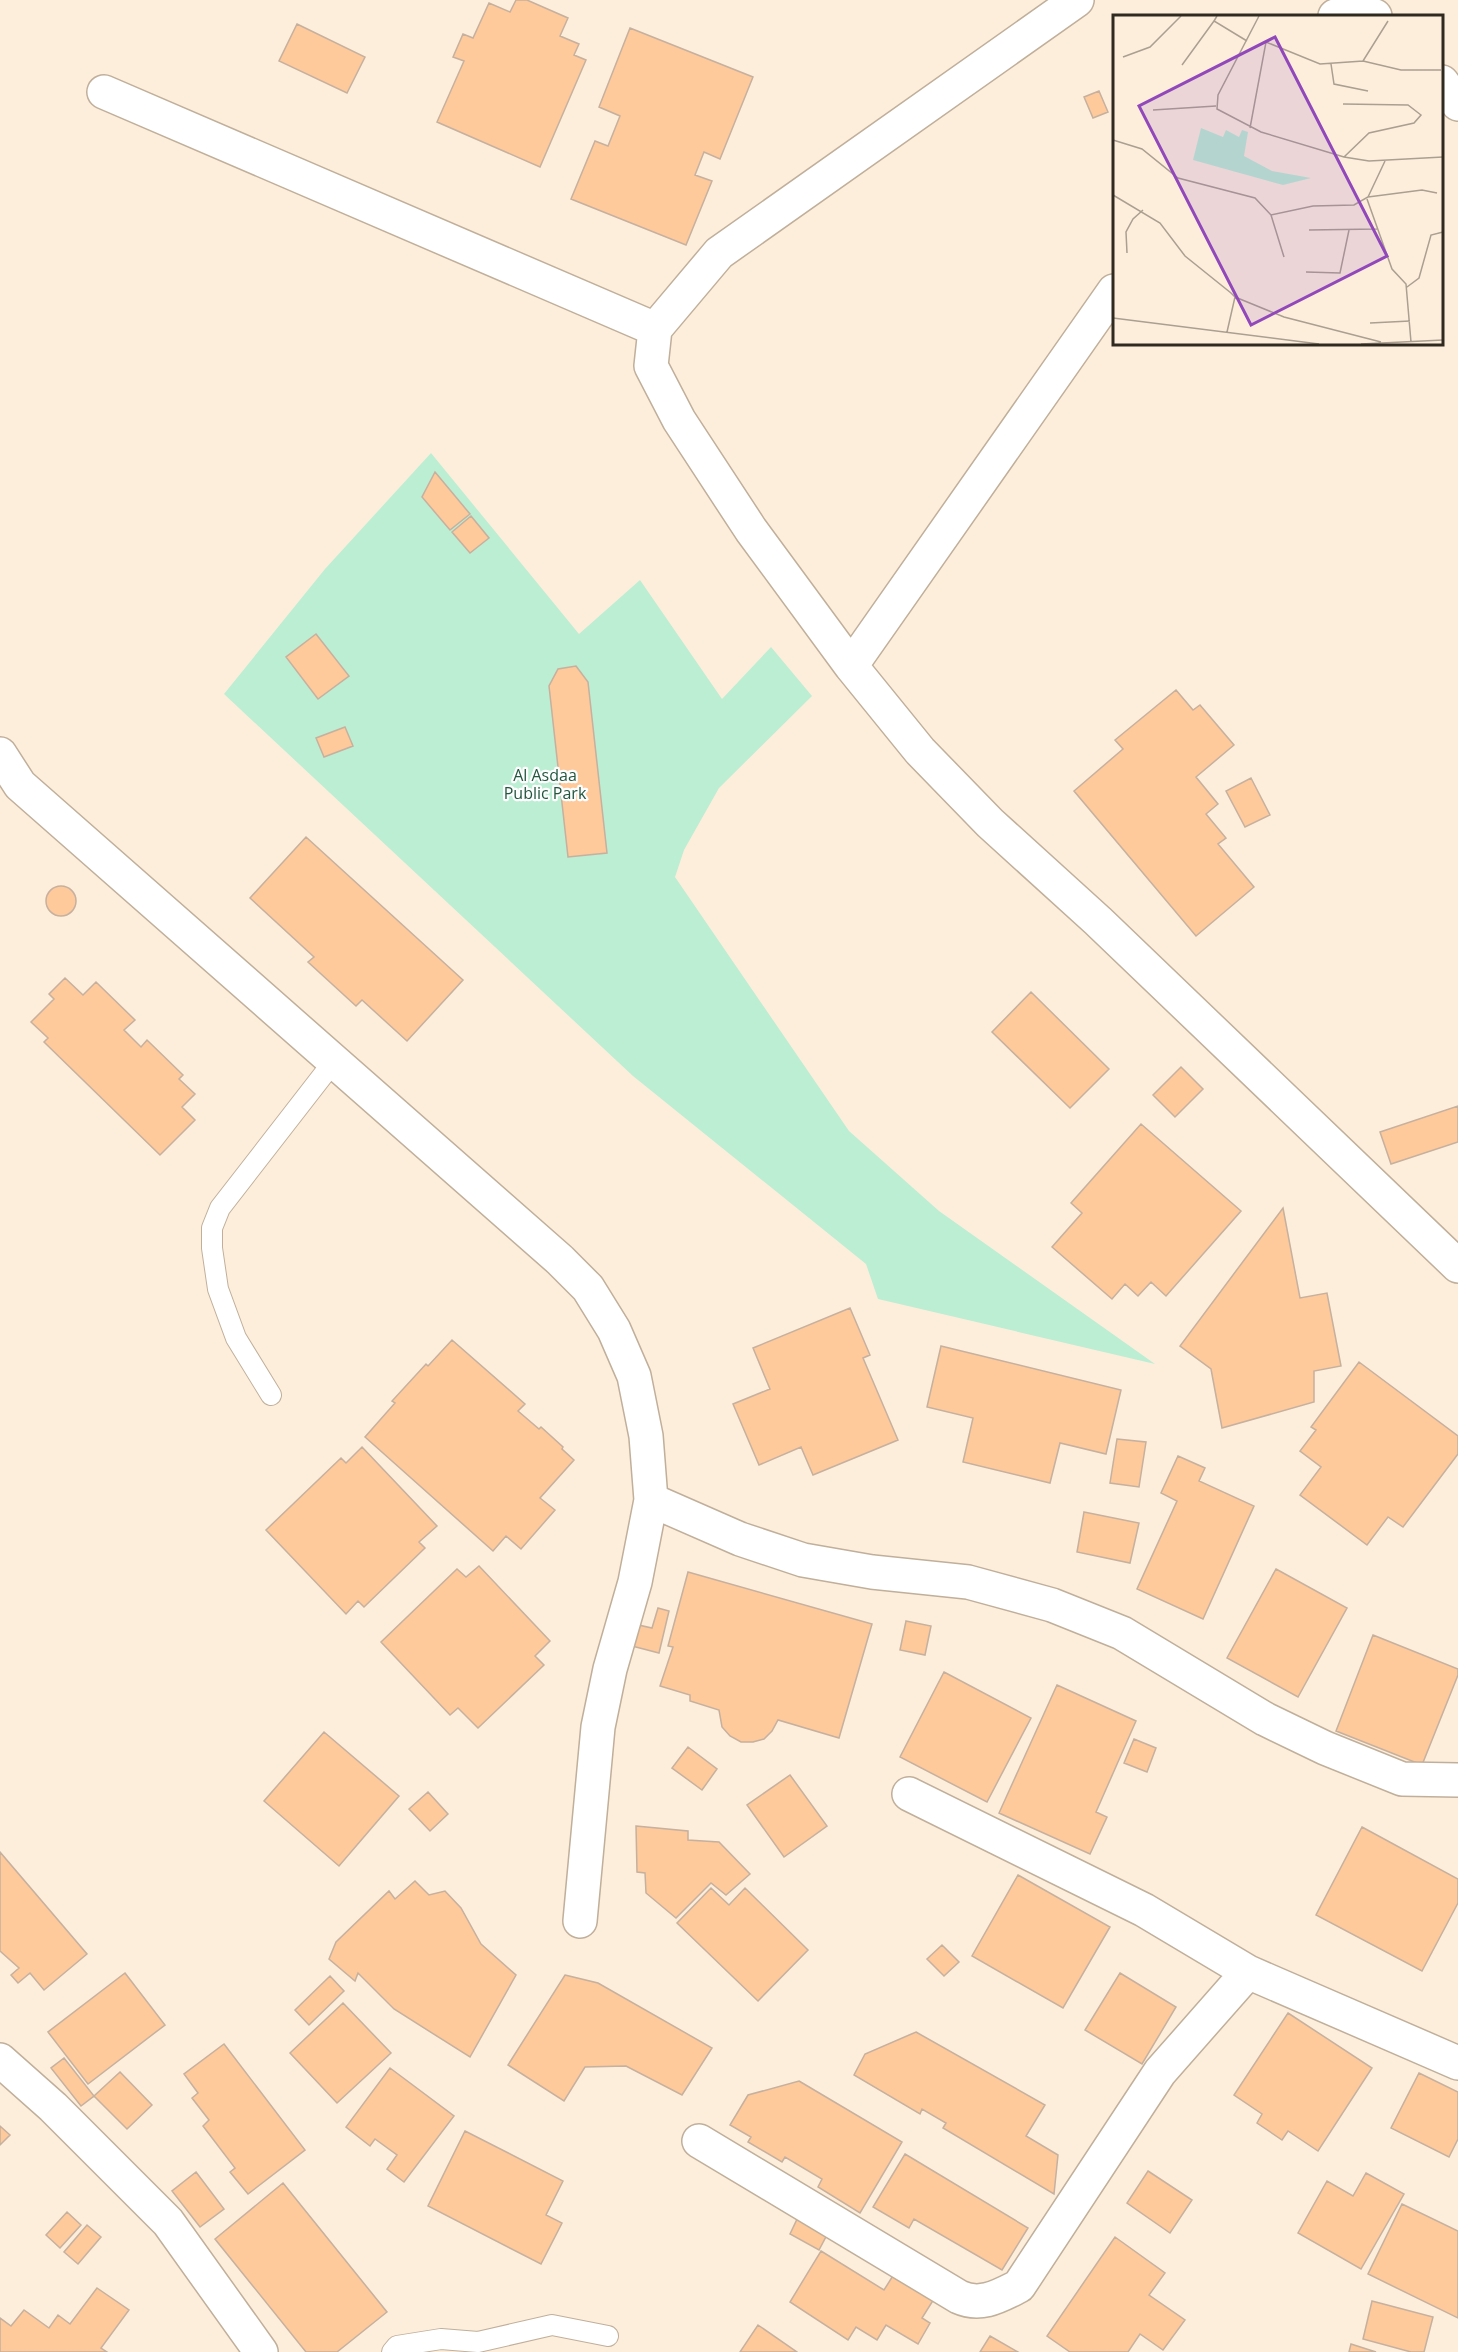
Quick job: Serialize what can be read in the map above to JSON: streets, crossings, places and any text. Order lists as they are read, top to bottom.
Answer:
{
  "parks": ["Al Asdaa Public Park"]
}
